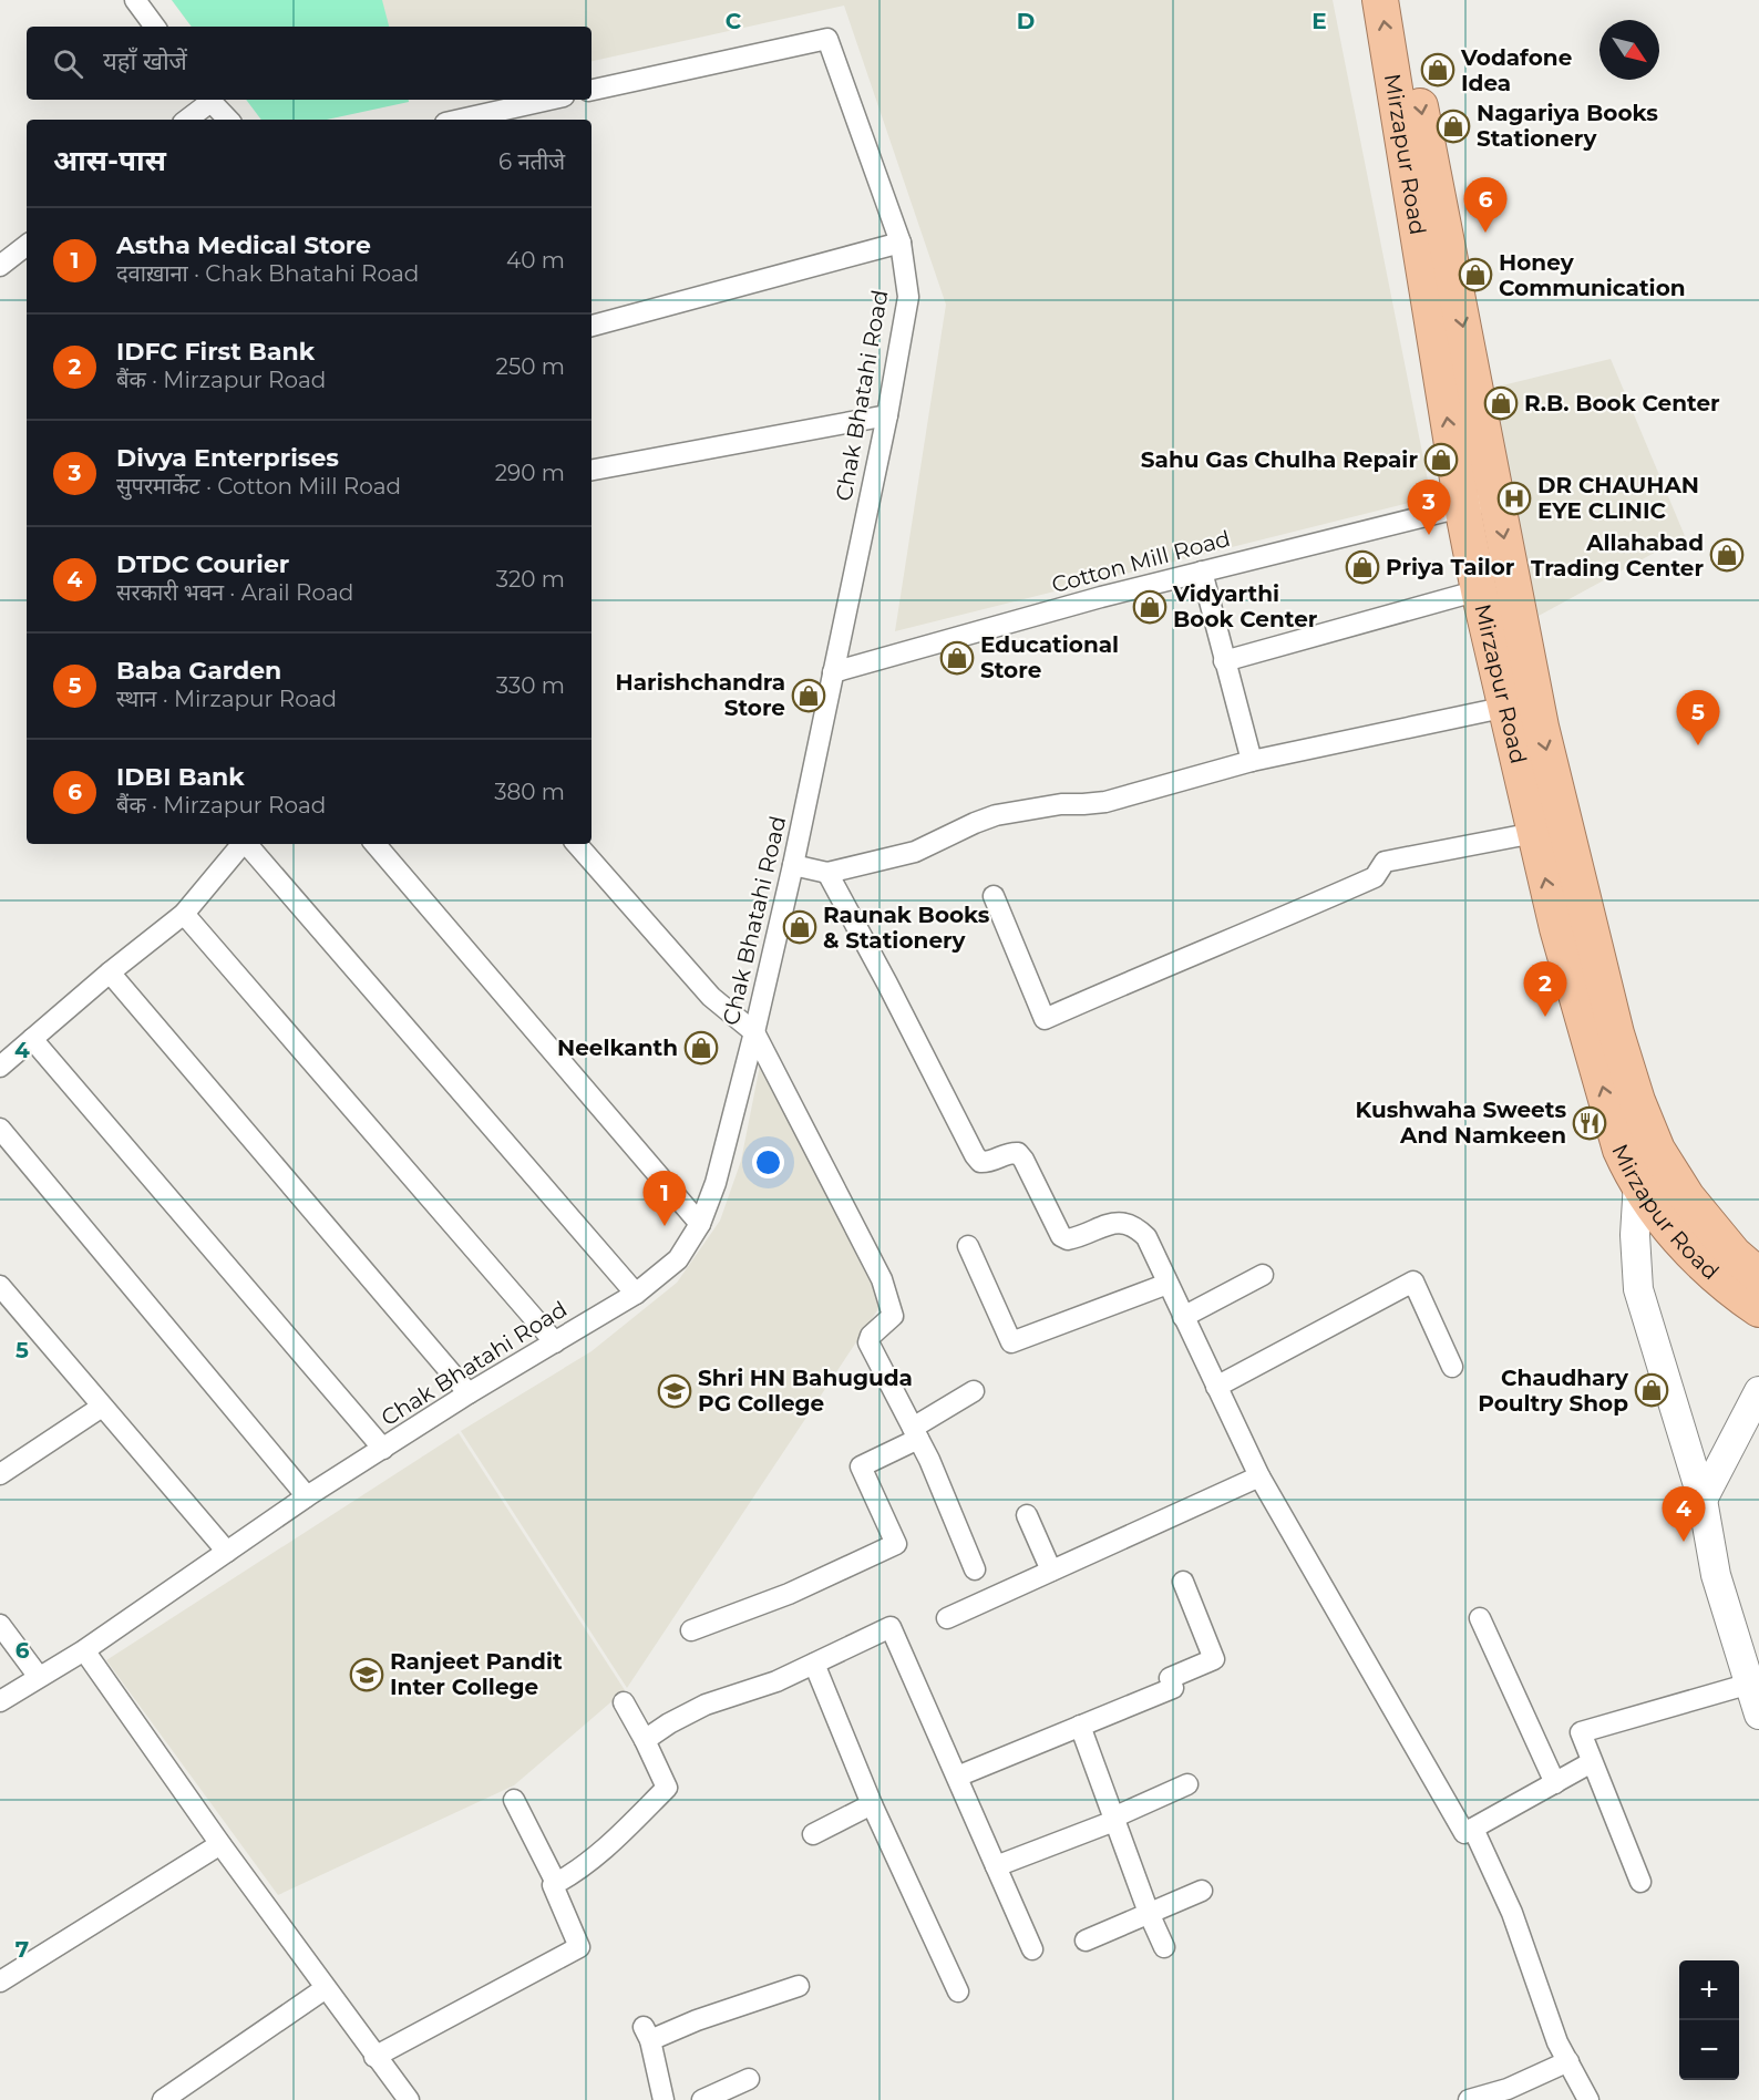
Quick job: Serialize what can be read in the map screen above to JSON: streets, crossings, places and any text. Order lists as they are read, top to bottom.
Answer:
{
  "streets": {
    "highway": ["Mirzapur Road"],
    "street": ["Chak Bhatahi Road", "Cotton Mill Road"]
  },
  "crossings": [
    ["Mirzapur Road", "Cotton Mill Road"],
    ["Chak Bhatahi Road", "Cotton Mill Road"]
  ],
  "places": {
    "shop": [
      "Vodafone Idea",
      "Nagariya Books Stationery",
      "Honey Communication",
      "R.B. Book Center",
      "Sahu Gas Chulha Repair",
      "Allahabad Trading Center",
      "Priya Tailor",
      "Vidyarthi Book Center",
      "Educational Store",
      "Harishchandra Store",
      "Raunak Books & Stationery",
      "Neelkanth",
      "Chaudhary Poultry Shop"
    ],
    "hospital": ["DR CHAUHAN EYE CLINIC"],
    "restaurant": ["Kushwaha Sweets And Namkeen"],
    "school or university": ["Shri HN Bahuguda PG College", "Ranjeet Pandit Inter College"]
  },
  "north": "bottom right",
  "page": {
    "search": "यहाँ खोजें",
    "heading": ["आस-पास", "6 नतीजे"],
    "pins": [
      "6",
      "3",
      "5",
      "2",
      "1",
      "4"
    ],
    "list": [
      {
        "mark": "1",
        "name": "Astha Medical Store",
        "note": "दवाख़ाना · Chak Bhatahi Road",
        "value": "40 m"
      },
      {
        "mark": "2",
        "name": "IDFC First Bank",
        "note": "बैंक · Mirzapur Road",
        "value": "250 m"
      },
      {
        "mark": "3",
        "name": "Divya Enterprises",
        "note": "सुपरमार्केट · Cotton Mill Road",
        "value": "290 m"
      },
      {
        "mark": "4",
        "name": "DTDC Courier",
        "note": "सरकारी भवन · Arail Road",
        "value": "320 m"
      },
      {
        "mark": "5",
        "name": "Baba Garden",
        "note": "स्थान · Mirzapur Road",
        "value": "330 m"
      },
      {
        "mark": "6",
        "name": "IDBI Bank",
        "note": "बैंक · Mirzapur Road",
        "value": "380 m"
      }
    ],
    "map_buttons": ["+", "−"]
  },
  "grid": {
    "columns": ["C", "D", "E"],
    "rows": [
      "4",
      "5",
      "6",
      "7"
    ]
  }
}
